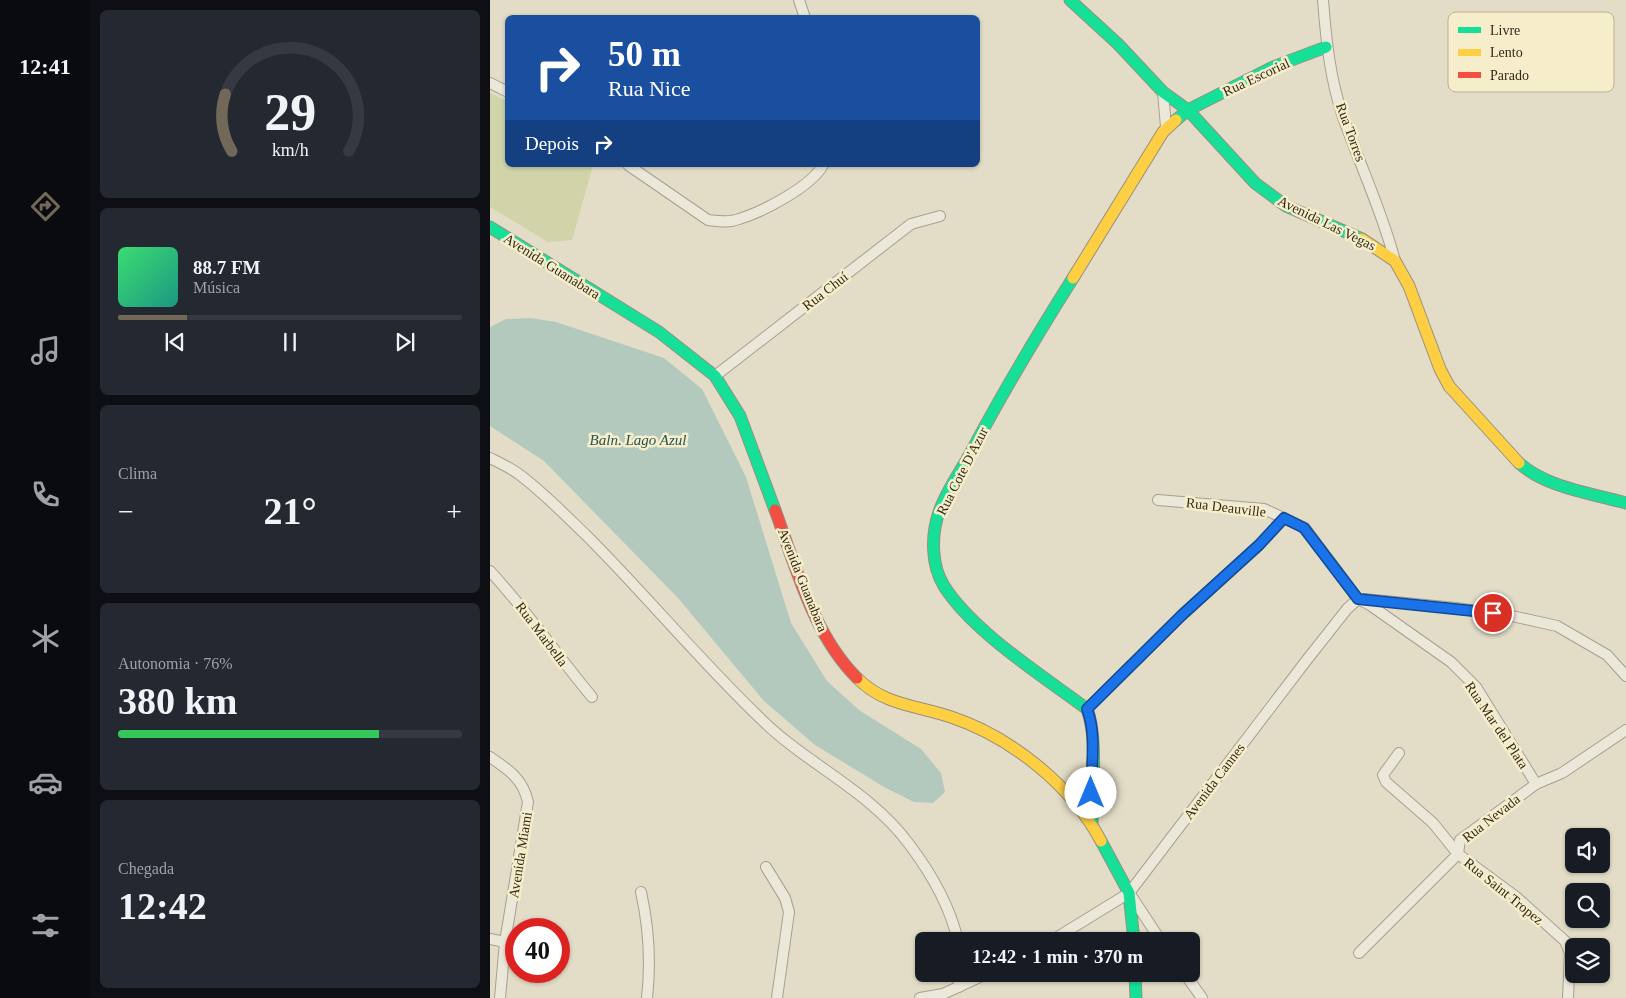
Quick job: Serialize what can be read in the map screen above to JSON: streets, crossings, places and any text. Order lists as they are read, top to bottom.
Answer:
{
  "streets": {
    "street": [
      "Rua Escorial",
      "Rua Torres",
      "Avenida Las Vegas",
      "Avenida Guanabara",
      "Rua Chuí",
      "Rua Cote D'Azur",
      "Rua Deauville",
      "Rua Marbella",
      "Rua Mar del Plata",
      "Avenida Cannes",
      "Rua Nevada",
      "Avenida Miami",
      "Rua Saint Tropez"
    ]
  },
  "crossings": [
    ["Rua Escorial", "Rua Torres"],
    ["Rua Escorial", "Avenida Las Vegas"],
    ["Rua Escorial", "Rua Cote D'Azur"],
    ["Rua Torres", "Avenida Las Vegas"],
    ["Avenida Las Vegas", "Rua Cote D'Azur"],
    ["Avenida Guanabara", "Rua Chuí"],
    ["Avenida Guanabara", "Avenida Cannes"],
    ["Rua Deauville", "Rua Mar del Plata"],
    ["Rua Deauville", "Avenida Cannes"],
    ["Rua Mar del Plata", "Avenida Cannes"],
    ["Rua Mar del Plata", "Rua Nevada"],
    ["Rua Nevada", "Rua Saint Tropez"]
  ],
  "water": ["Baln. Lago Azul"],
  "legend": ["Livre", "Lento", "Parado"],
  "page": {
    "tabs": "12:41",
    "turn": ["50 m", "Rua Nice"],
    "then": "Depois",
    "song": ["88.7 FM", "Música"],
    "tile": [
      "Clima",
      ["Autonomia · 76%", "380 km"],
      ["Chegada", "12:42"]
    ],
    "heat": ["−", "21°", "+"],
    "limit": "40",
    "trip": "12:42 · 1 min · 370 m",
    "gauge": ["29", "km/h"]
  }
}
